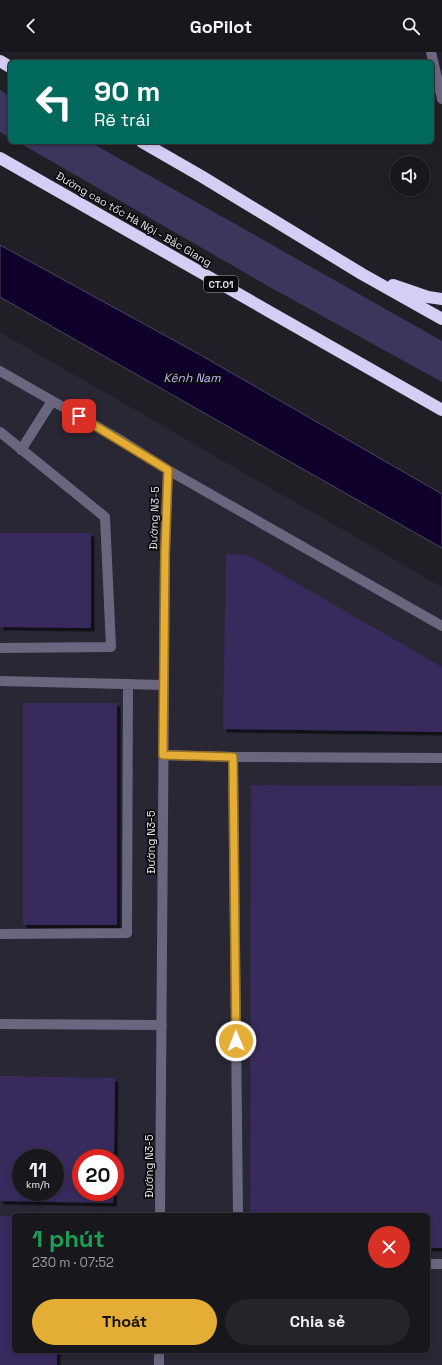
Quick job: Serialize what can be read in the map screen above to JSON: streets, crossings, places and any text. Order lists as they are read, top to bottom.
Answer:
{
  "streets": {
    "highway": ["Đường cao tốc Hà Nội - Bắc Giang", "CT.01"],
    "street": ["Đường N3-5"]
  },
  "water": ["Kênh Nam"],
  "page": {
    "header": "GoPilot",
    "turn": ["90 m", "Rẽ trái"],
    "speed": "11 km/h",
    "limit": "20",
    "heading": ["1 phút", "230 m · 07:52"],
    "buttons": ["Thoát", "Chia sẻ"]
  }
}
